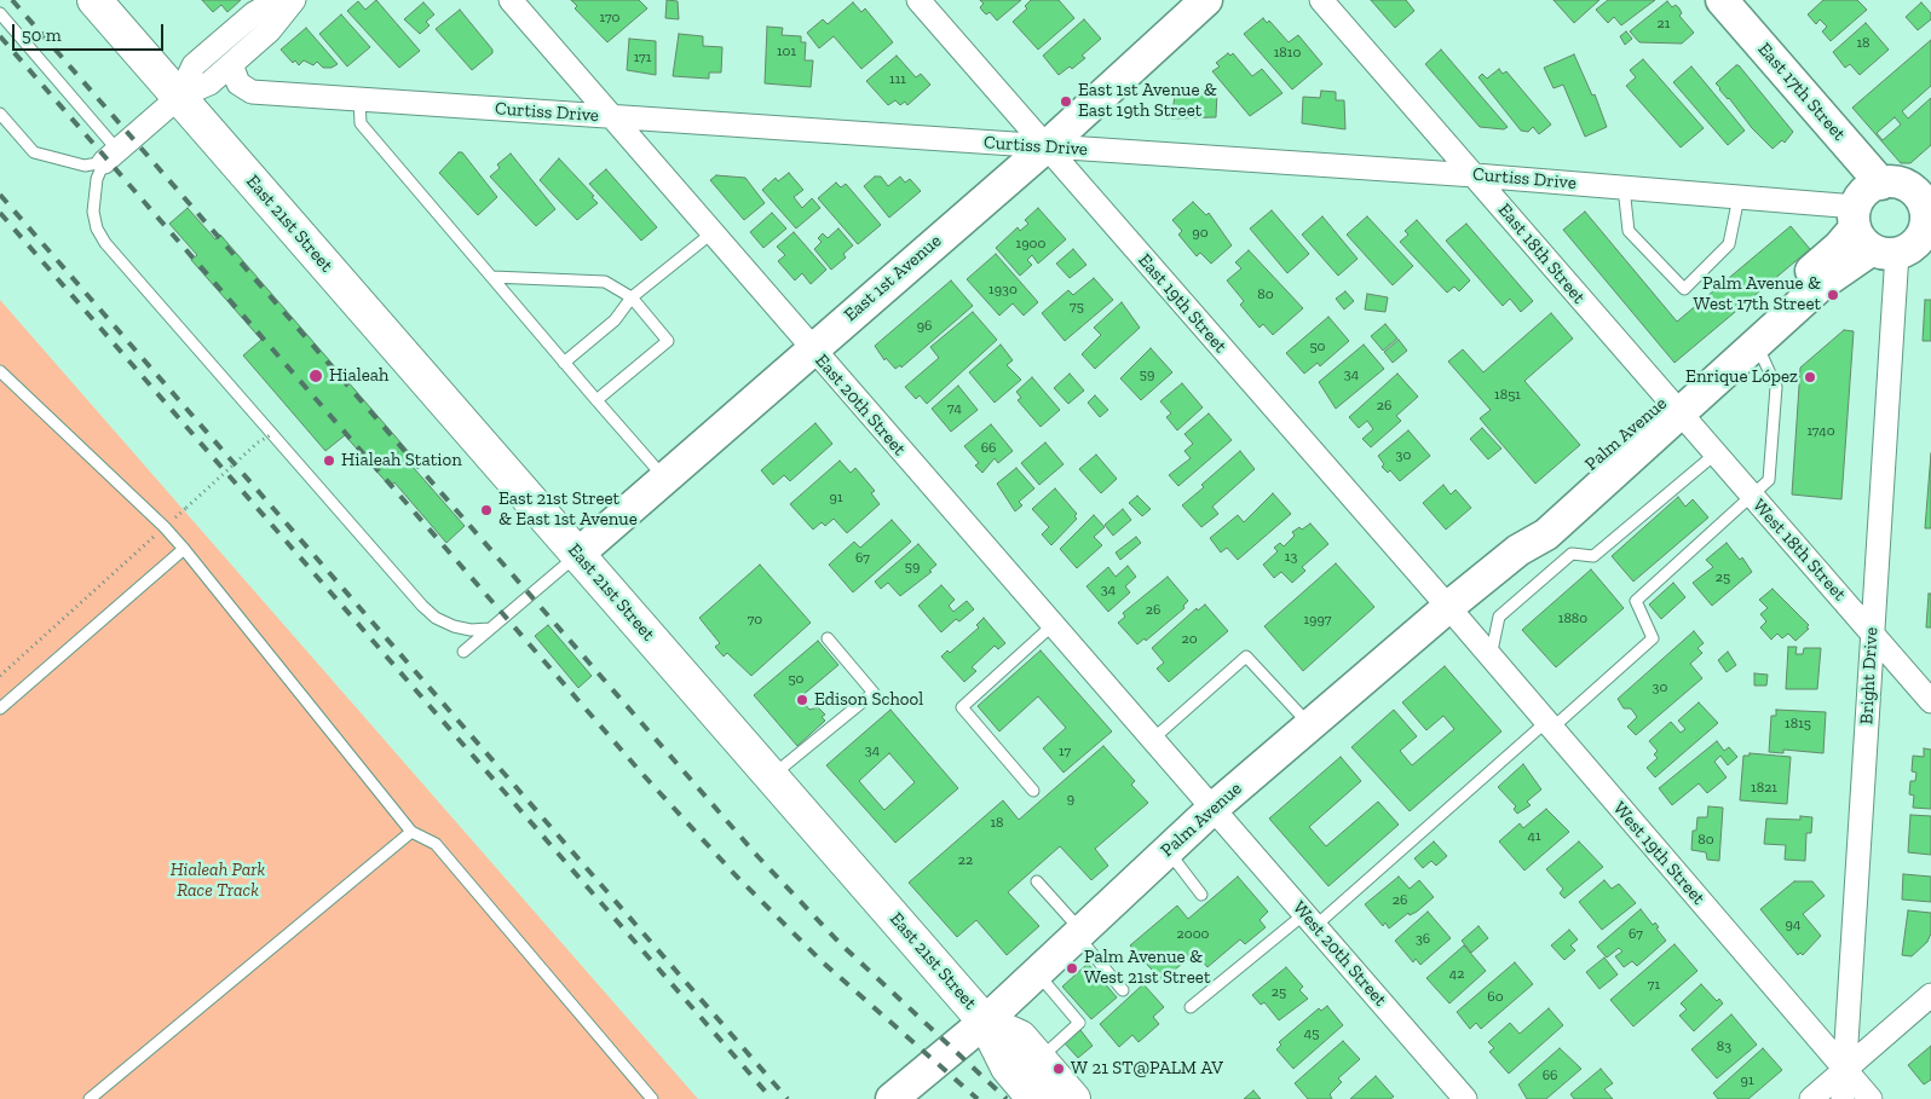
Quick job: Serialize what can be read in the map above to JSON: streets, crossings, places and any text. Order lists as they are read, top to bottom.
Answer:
{
  "streets": {
    "main road": [
      "East 17th Street",
      "East 21st Street",
      "East 1st Avenue",
      "Palm Avenue"
    ],
    "street": [
      "Curtiss Drive",
      "East 18th Street",
      "East 19th Street",
      "East 20th Street",
      "West 18th Street",
      "Bright Drive",
      "West 19th Street",
      "West 20th Street"
    ]
  },
  "crossings": [
    ["East 17th Street", "Curtiss Drive"],
    ["East 17th Street", "Palm Avenue"],
    ["East 17th Street", "Bright Drive"],
    ["Curtiss Drive", "East 18th Street"],
    ["Curtiss Drive", "East 1st Avenue"],
    ["Curtiss Drive", "East 19th Street"],
    ["Curtiss Drive", "East 20th Street"],
    ["Curtiss Drive", "Palm Avenue"],
    ["Curtiss Drive", "Bright Drive"],
    ["East 21st Street", "East 1st Avenue"],
    ["East 21st Street", "Palm Avenue"],
    ["East 18th Street", "Palm Avenue"],
    ["East 18th Street", "West 18th Street"],
    ["East 1st Avenue", "East 19th Street"],
    ["East 1st Avenue", "East 20th Street"],
    ["East 19th Street", "Palm Avenue"],
    ["East 19th Street", "West 19th Street"],
    ["East 20th Street", "Palm Avenue"],
    ["East 20th Street", "West 20th Street"],
    ["Palm Avenue", "West 18th Street"],
    ["Palm Avenue", "Bright Drive"],
    ["Palm Avenue", "West 19th Street"],
    ["Palm Avenue", "West 20th Street"],
    ["West 18th Street", "Bright Drive"],
    ["Bright Drive", "West 19th Street"]
  ],
  "parks": ["Hialeah Park Race Track"],
  "places": [
    "East 1st Avenue & East 19th Street",
    "Palm Avenue & West 17th Street",
    "Hialeah",
    "Enrique López",
    "Hialeah Station",
    "East 21st Street & East 1st Avenue",
    "Edison School",
    "Palm Avenue & West 21st Street",
    "W 21 ST@PALM AV"
  ],
  "house_numbers": [
    "170",
    "21",
    "18",
    "101",
    "1810",
    "171",
    "111",
    "90",
    "1900",
    "1930",
    "80",
    "75",
    "96",
    "50",
    "59",
    "34",
    "1851",
    "26",
    "74",
    "1740",
    "66",
    "30",
    "91",
    "13",
    "67",
    "59",
    "25",
    "34",
    "26",
    "1880",
    "70",
    "1997",
    "20",
    "50",
    "30",
    "1815",
    "34",
    "17",
    "1821",
    "9",
    "18",
    "41",
    "80",
    "22",
    "26",
    "94",
    "2000",
    "67",
    "36",
    "42",
    "71",
    "25",
    "60",
    "45",
    "83",
    "66",
    "91"
  ],
  "scale_bar": "50 m"
}
